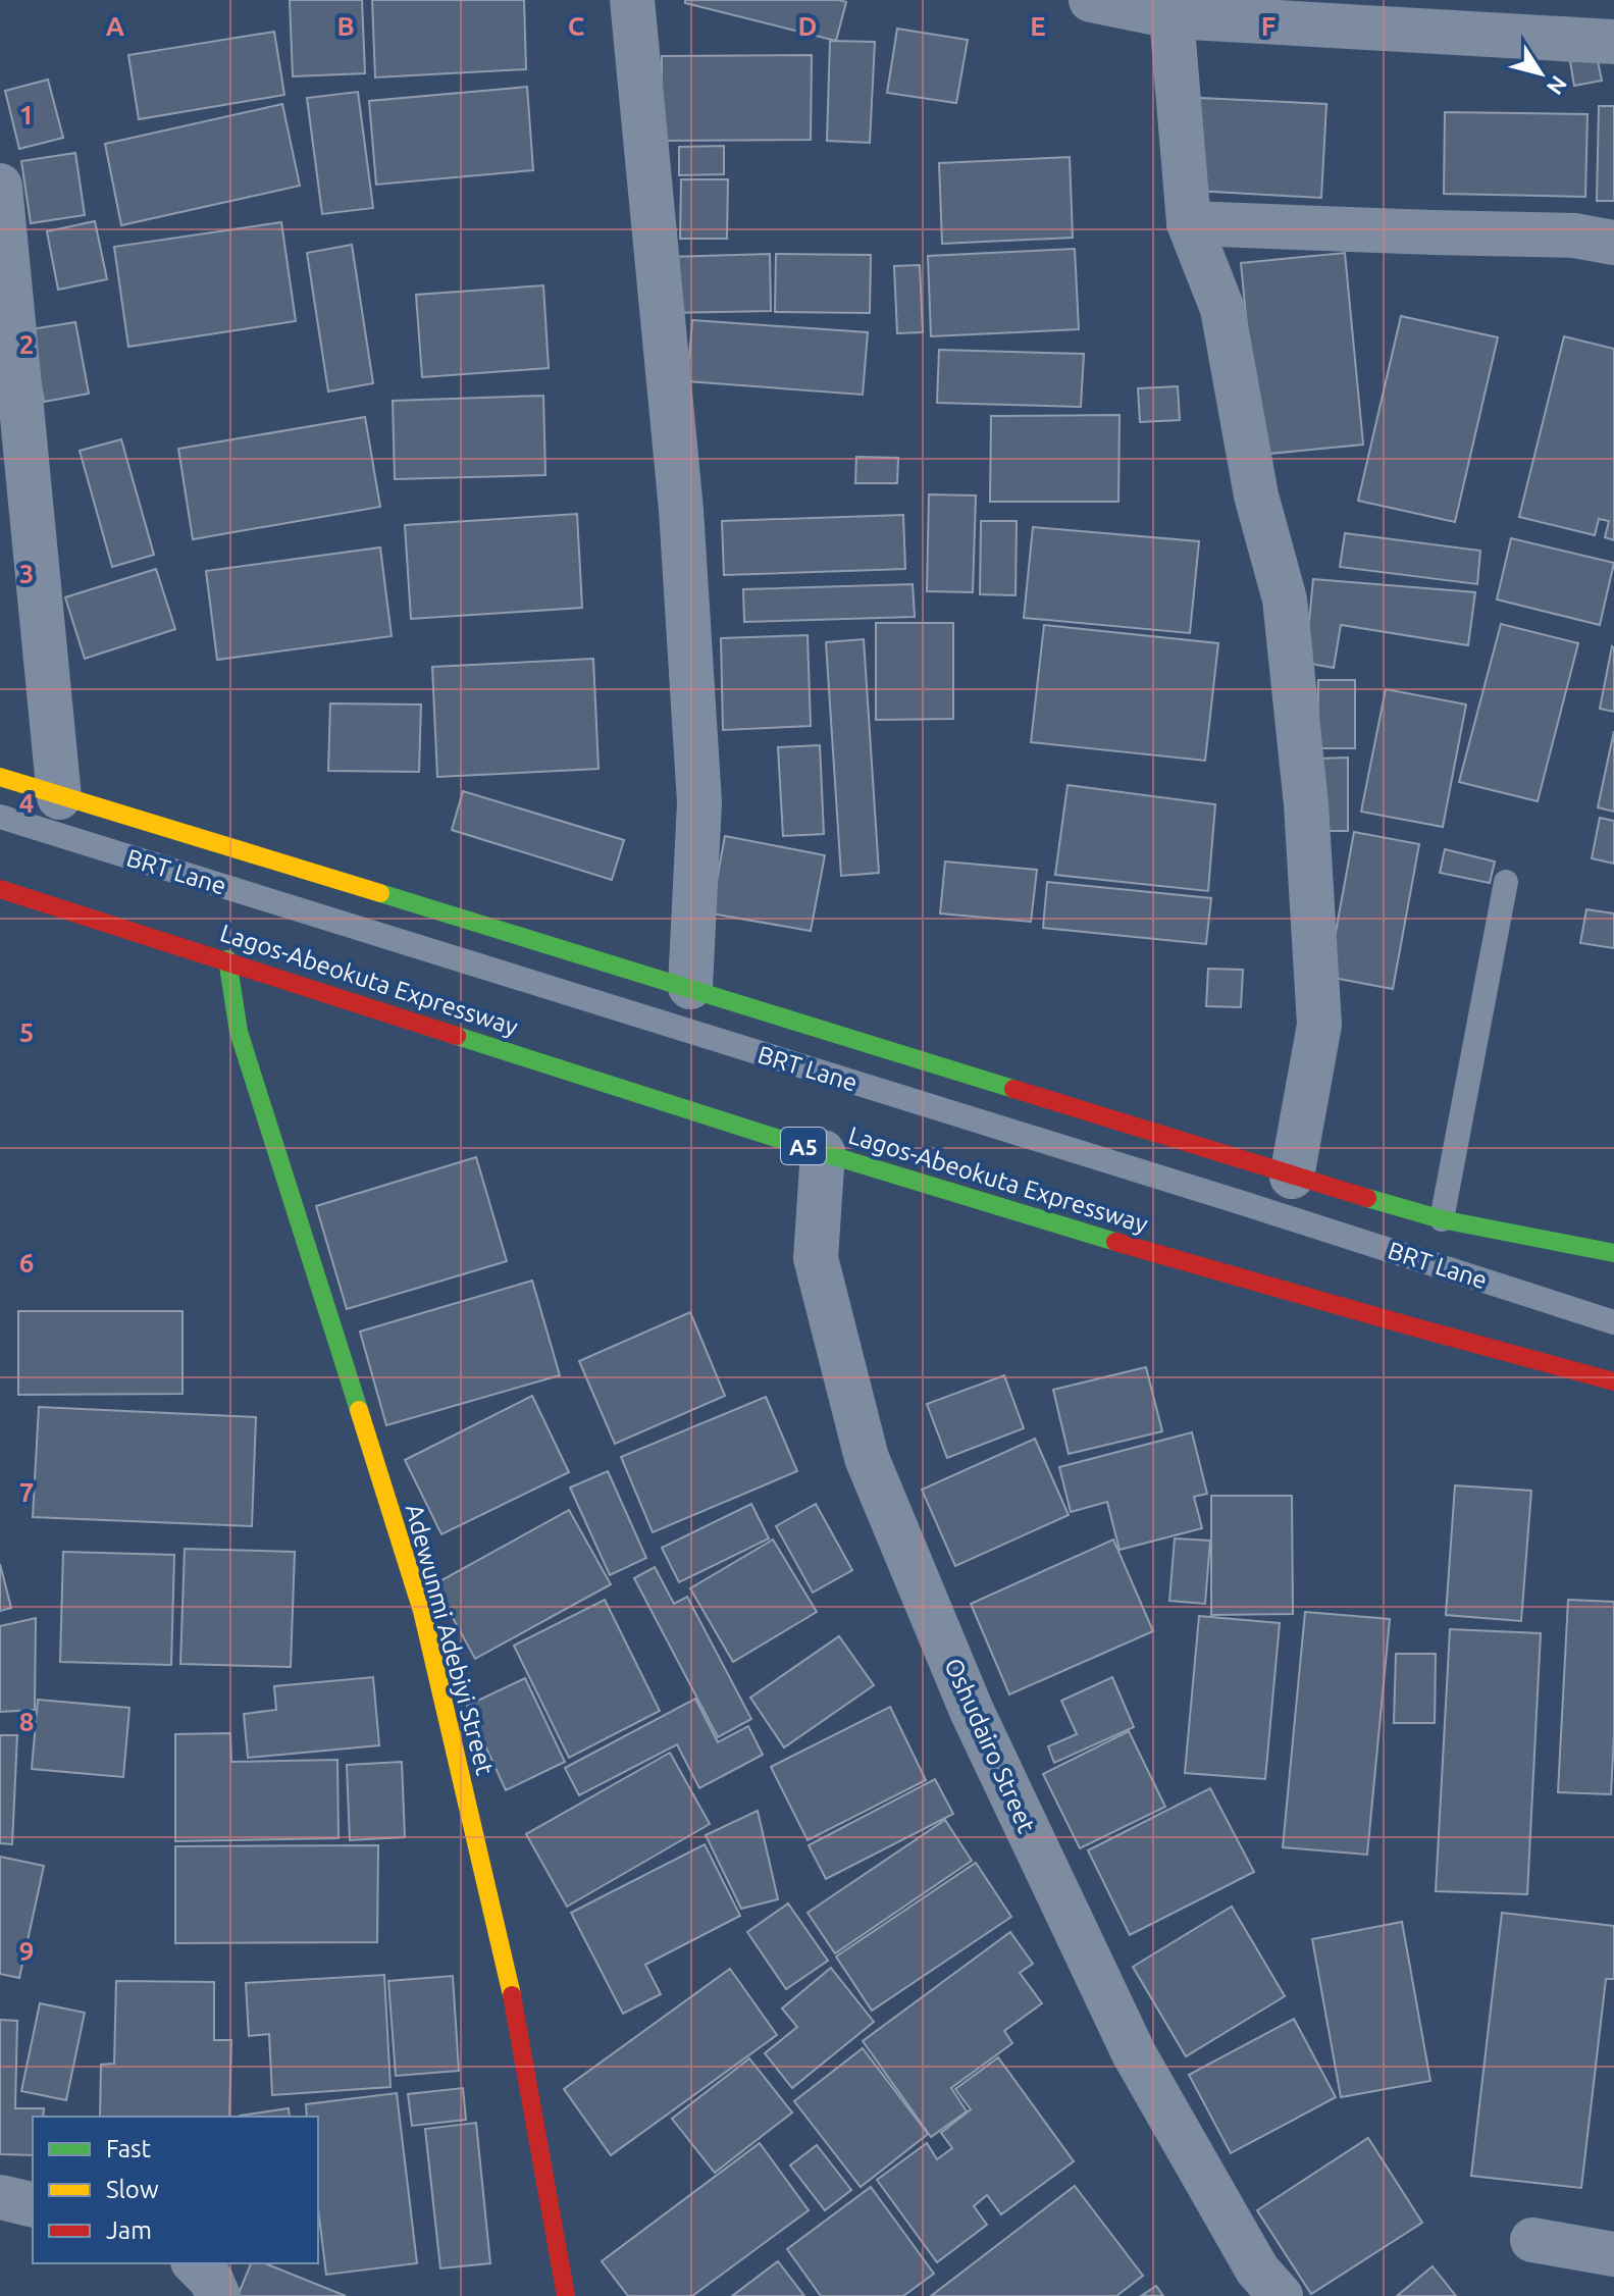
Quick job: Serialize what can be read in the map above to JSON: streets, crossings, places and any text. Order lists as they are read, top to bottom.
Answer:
{
  "streets": {
    "main road": ["Lagos-Abeokuta Expressway", "A5", "Adewunmi Adebiyi Street"],
    "street": ["Oshudairo Street"],
    "lane": ["BRT Lane"]
  },
  "crossings": [
    ["Lagos-Abeokuta Expressway", "Adewunmi Adebiyi Street"],
    ["Lagos-Abeokuta Expressway", "Oshudairo Street"]
  ],
  "legend": ["Fast", "Slow", "Jam"],
  "north": "bottom right",
  "grid": {
    "columns": [
      "A",
      "B",
      "C",
      "D",
      "E",
      "F"
    ],
    "rows": [
      "1",
      "2",
      "3",
      "4",
      "5",
      "6",
      "7",
      "8",
      "9"
    ]
  }
}
